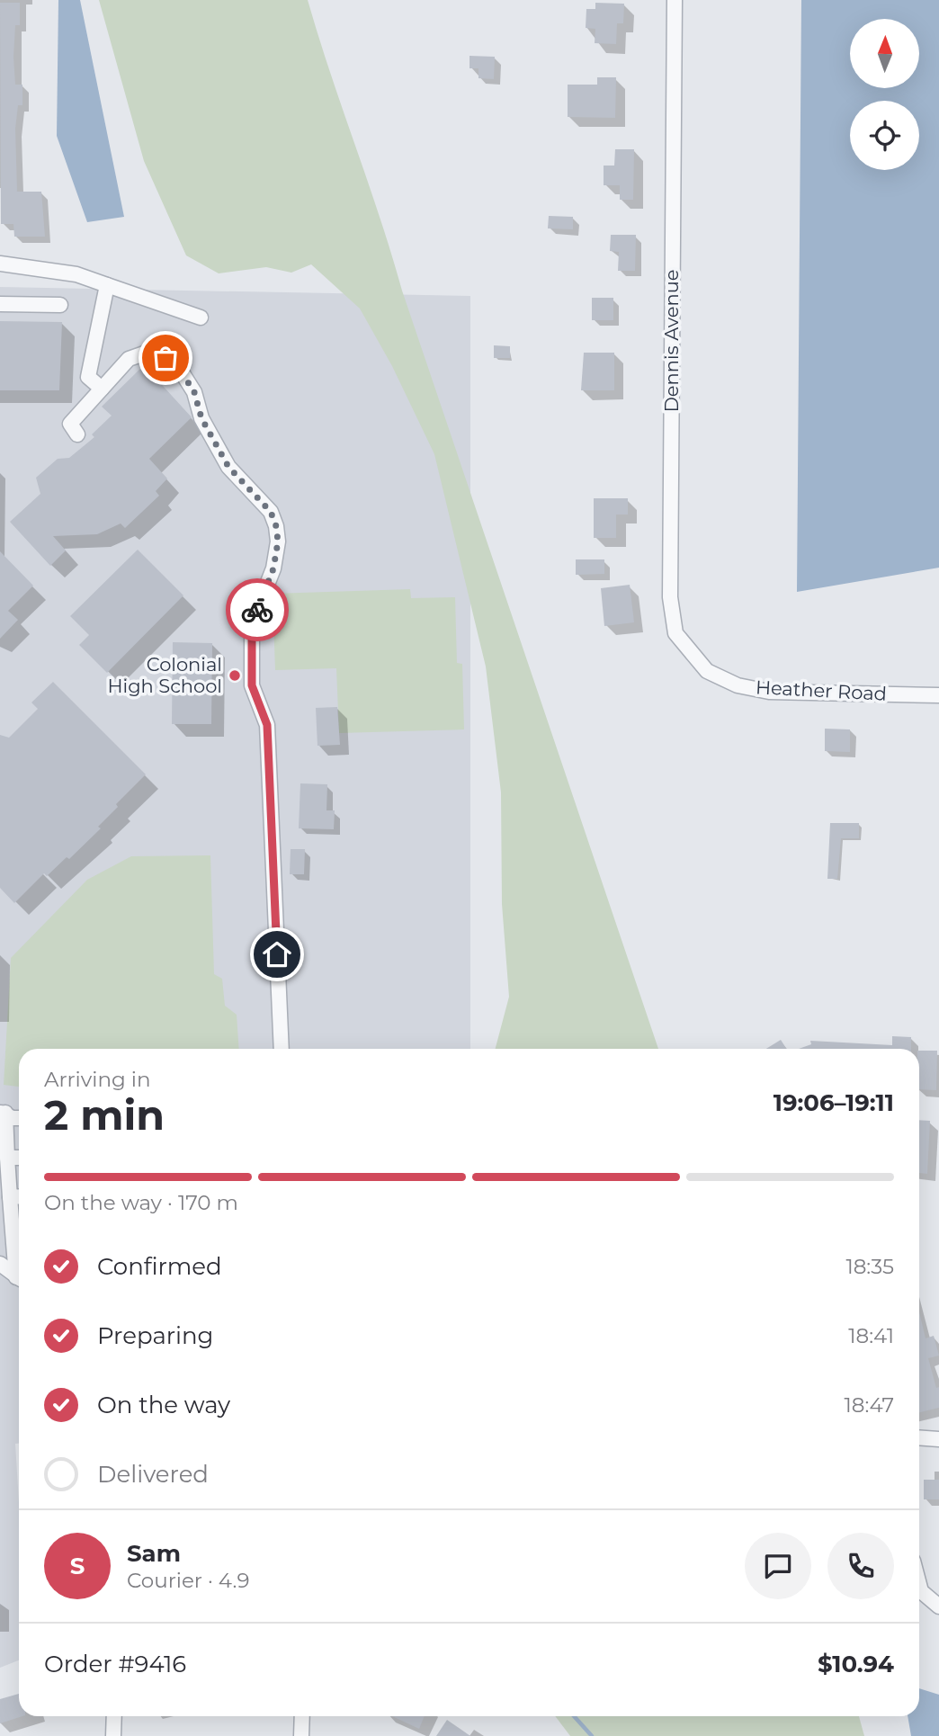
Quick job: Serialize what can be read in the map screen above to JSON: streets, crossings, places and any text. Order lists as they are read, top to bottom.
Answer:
{
  "streets": {
    "street": ["Dennis Avenue", "Heather Road"]
  },
  "crossings": [
    ["Dennis Avenue", "Heather Road"]
  ],
  "places": ["Colonial High School"],
  "north": "top",
  "page": {
    "heading": ["2 min", "Arriving in", "19:06–19:11"],
    "panel": [
      "Sam",
      "Courier · 4.9",
      "Order #9416",
      "$10.94"
    ],
    "bar": "On the way · 170 m",
    "list": [
      ["Confirmed", "18:35"],
      ["Preparing", "18:41"],
      ["On the way", "18:47"],
      "Delivered"
    ],
    "round": "S"
  }
}
